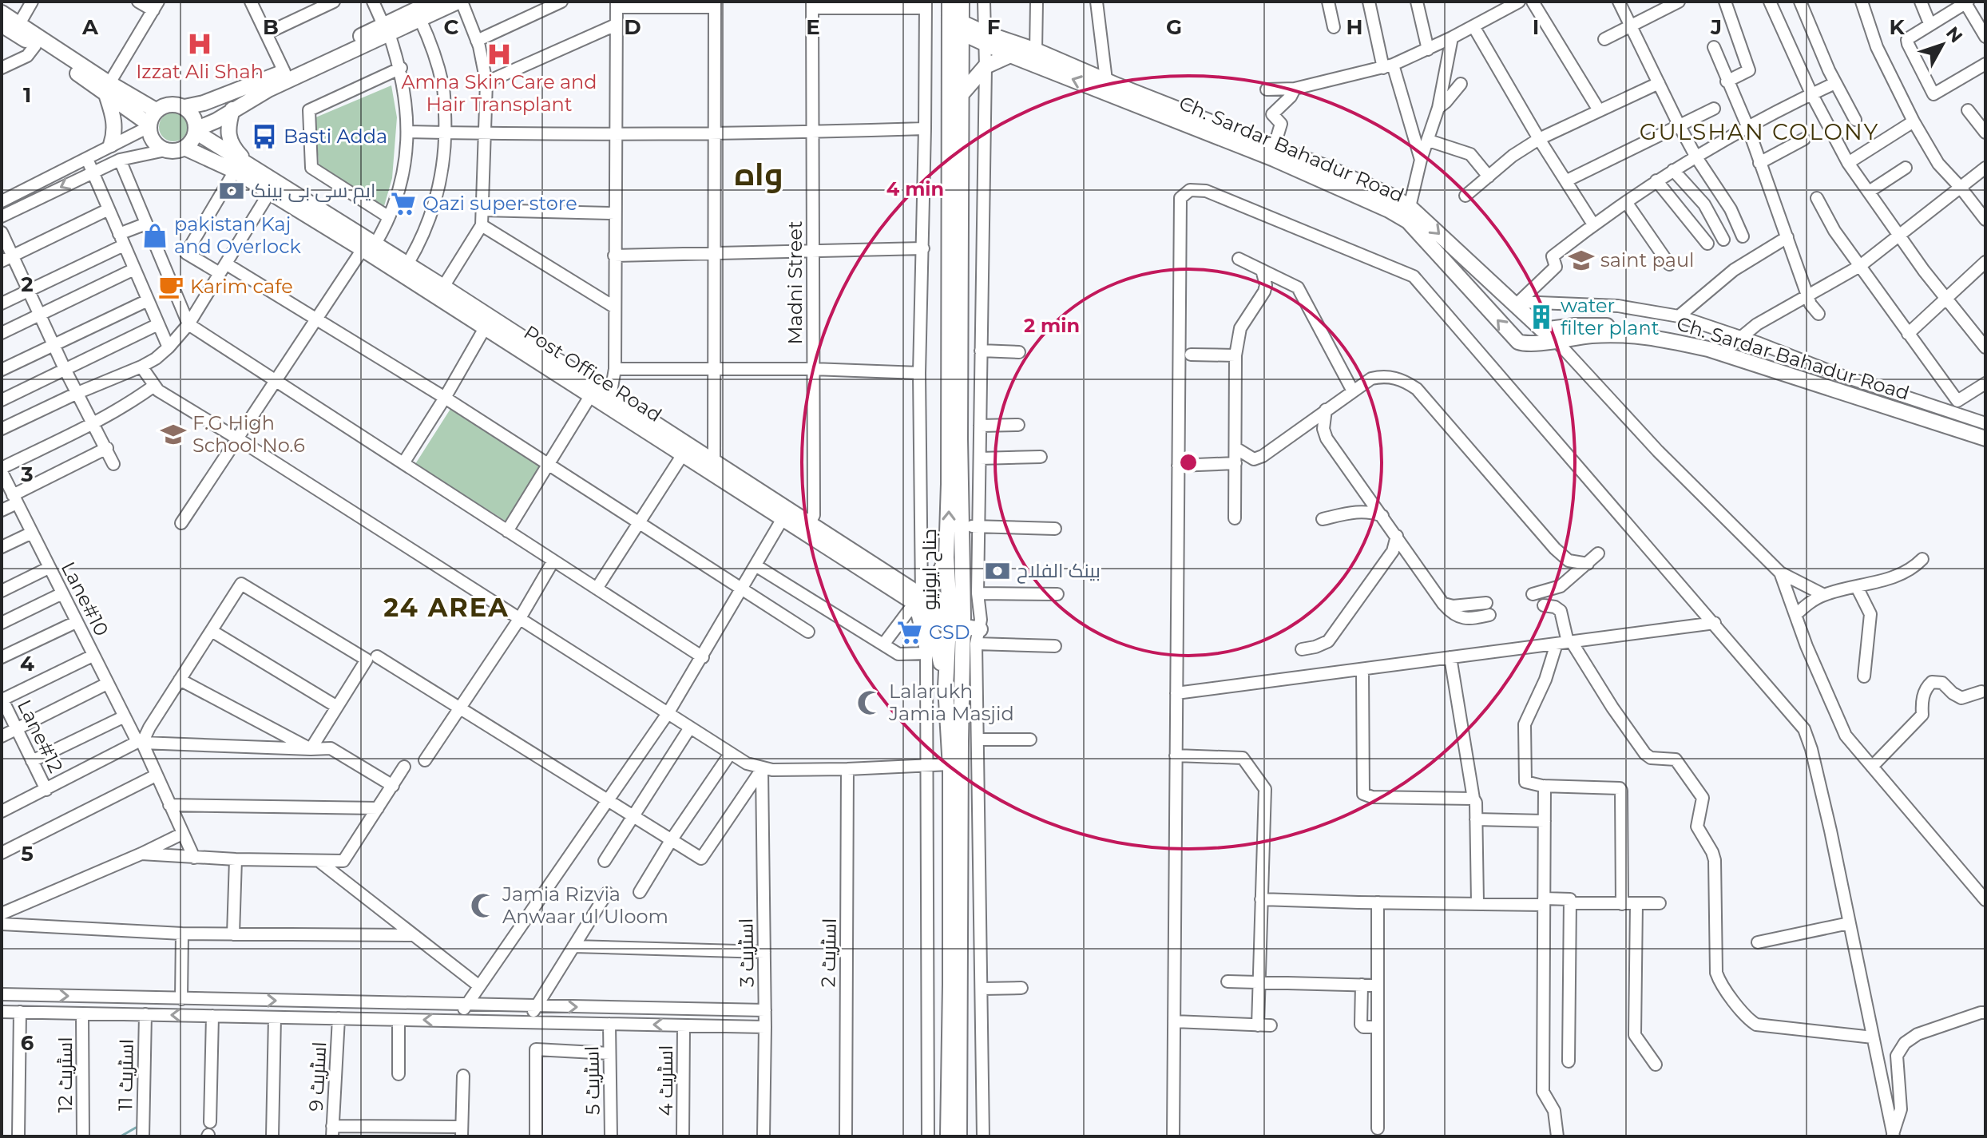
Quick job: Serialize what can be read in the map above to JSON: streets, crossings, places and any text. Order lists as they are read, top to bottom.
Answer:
{
  "streets": {
    "main road": ["Ch. Sardar Bahadur Road", "Post Office Road", "جناح ایونیو"],
    "street": [
      "Madni Street",
      "Lane#10",
      "Lane#12",
      "اسٹریٹ 3",
      "اسٹریٹ 2",
      "اسٹریٹ 12",
      "اسٹریٹ 11",
      "اسٹریٹ 9",
      "اسٹریٹ 5",
      "اسٹریٹ 4"
    ]
  },
  "crossings": [
    ["Ch. Sardar Bahadur Road", "جناح ایونیو"],
    ["Madni Street", "Post Office Road"],
    ["Post Office Road", "جناح ایونیو"]
  ],
  "districts": ["GULSHAN COLONY", "واہ", "24 AREA"],
  "places": {
    "hospital": ["Izzat Ali Shah", "Amna Skin Care and Hair Transplant"],
    "bus stop": ["Basti Adda"],
    "bank": ["ایم سی بی بینک", "بینک الفلاح"],
    "supermarket": ["Qazi super store", "CSD"],
    "shop": ["pakistan Kaj and Overlock"],
    "school or university": ["saint paul", "F.G High School No.6"],
    "cafe": ["Karim cafe"],
    "building": ["water filter plant"],
    "mosque": ["Lalarukh Jamia Masjid", "Jamia Rizvia Anwaar ul Uloom"]
  },
  "north": "top right",
  "grid": {
    "columns": [
      "A",
      "B",
      "C",
      "D",
      "E",
      "F",
      "G",
      "H",
      "I",
      "J",
      "K"
    ],
    "rows": [
      "1",
      "2",
      "3",
      "4",
      "5",
      "6"
    ]
  },
  "rings": ["4 min", "2 min"]
}
